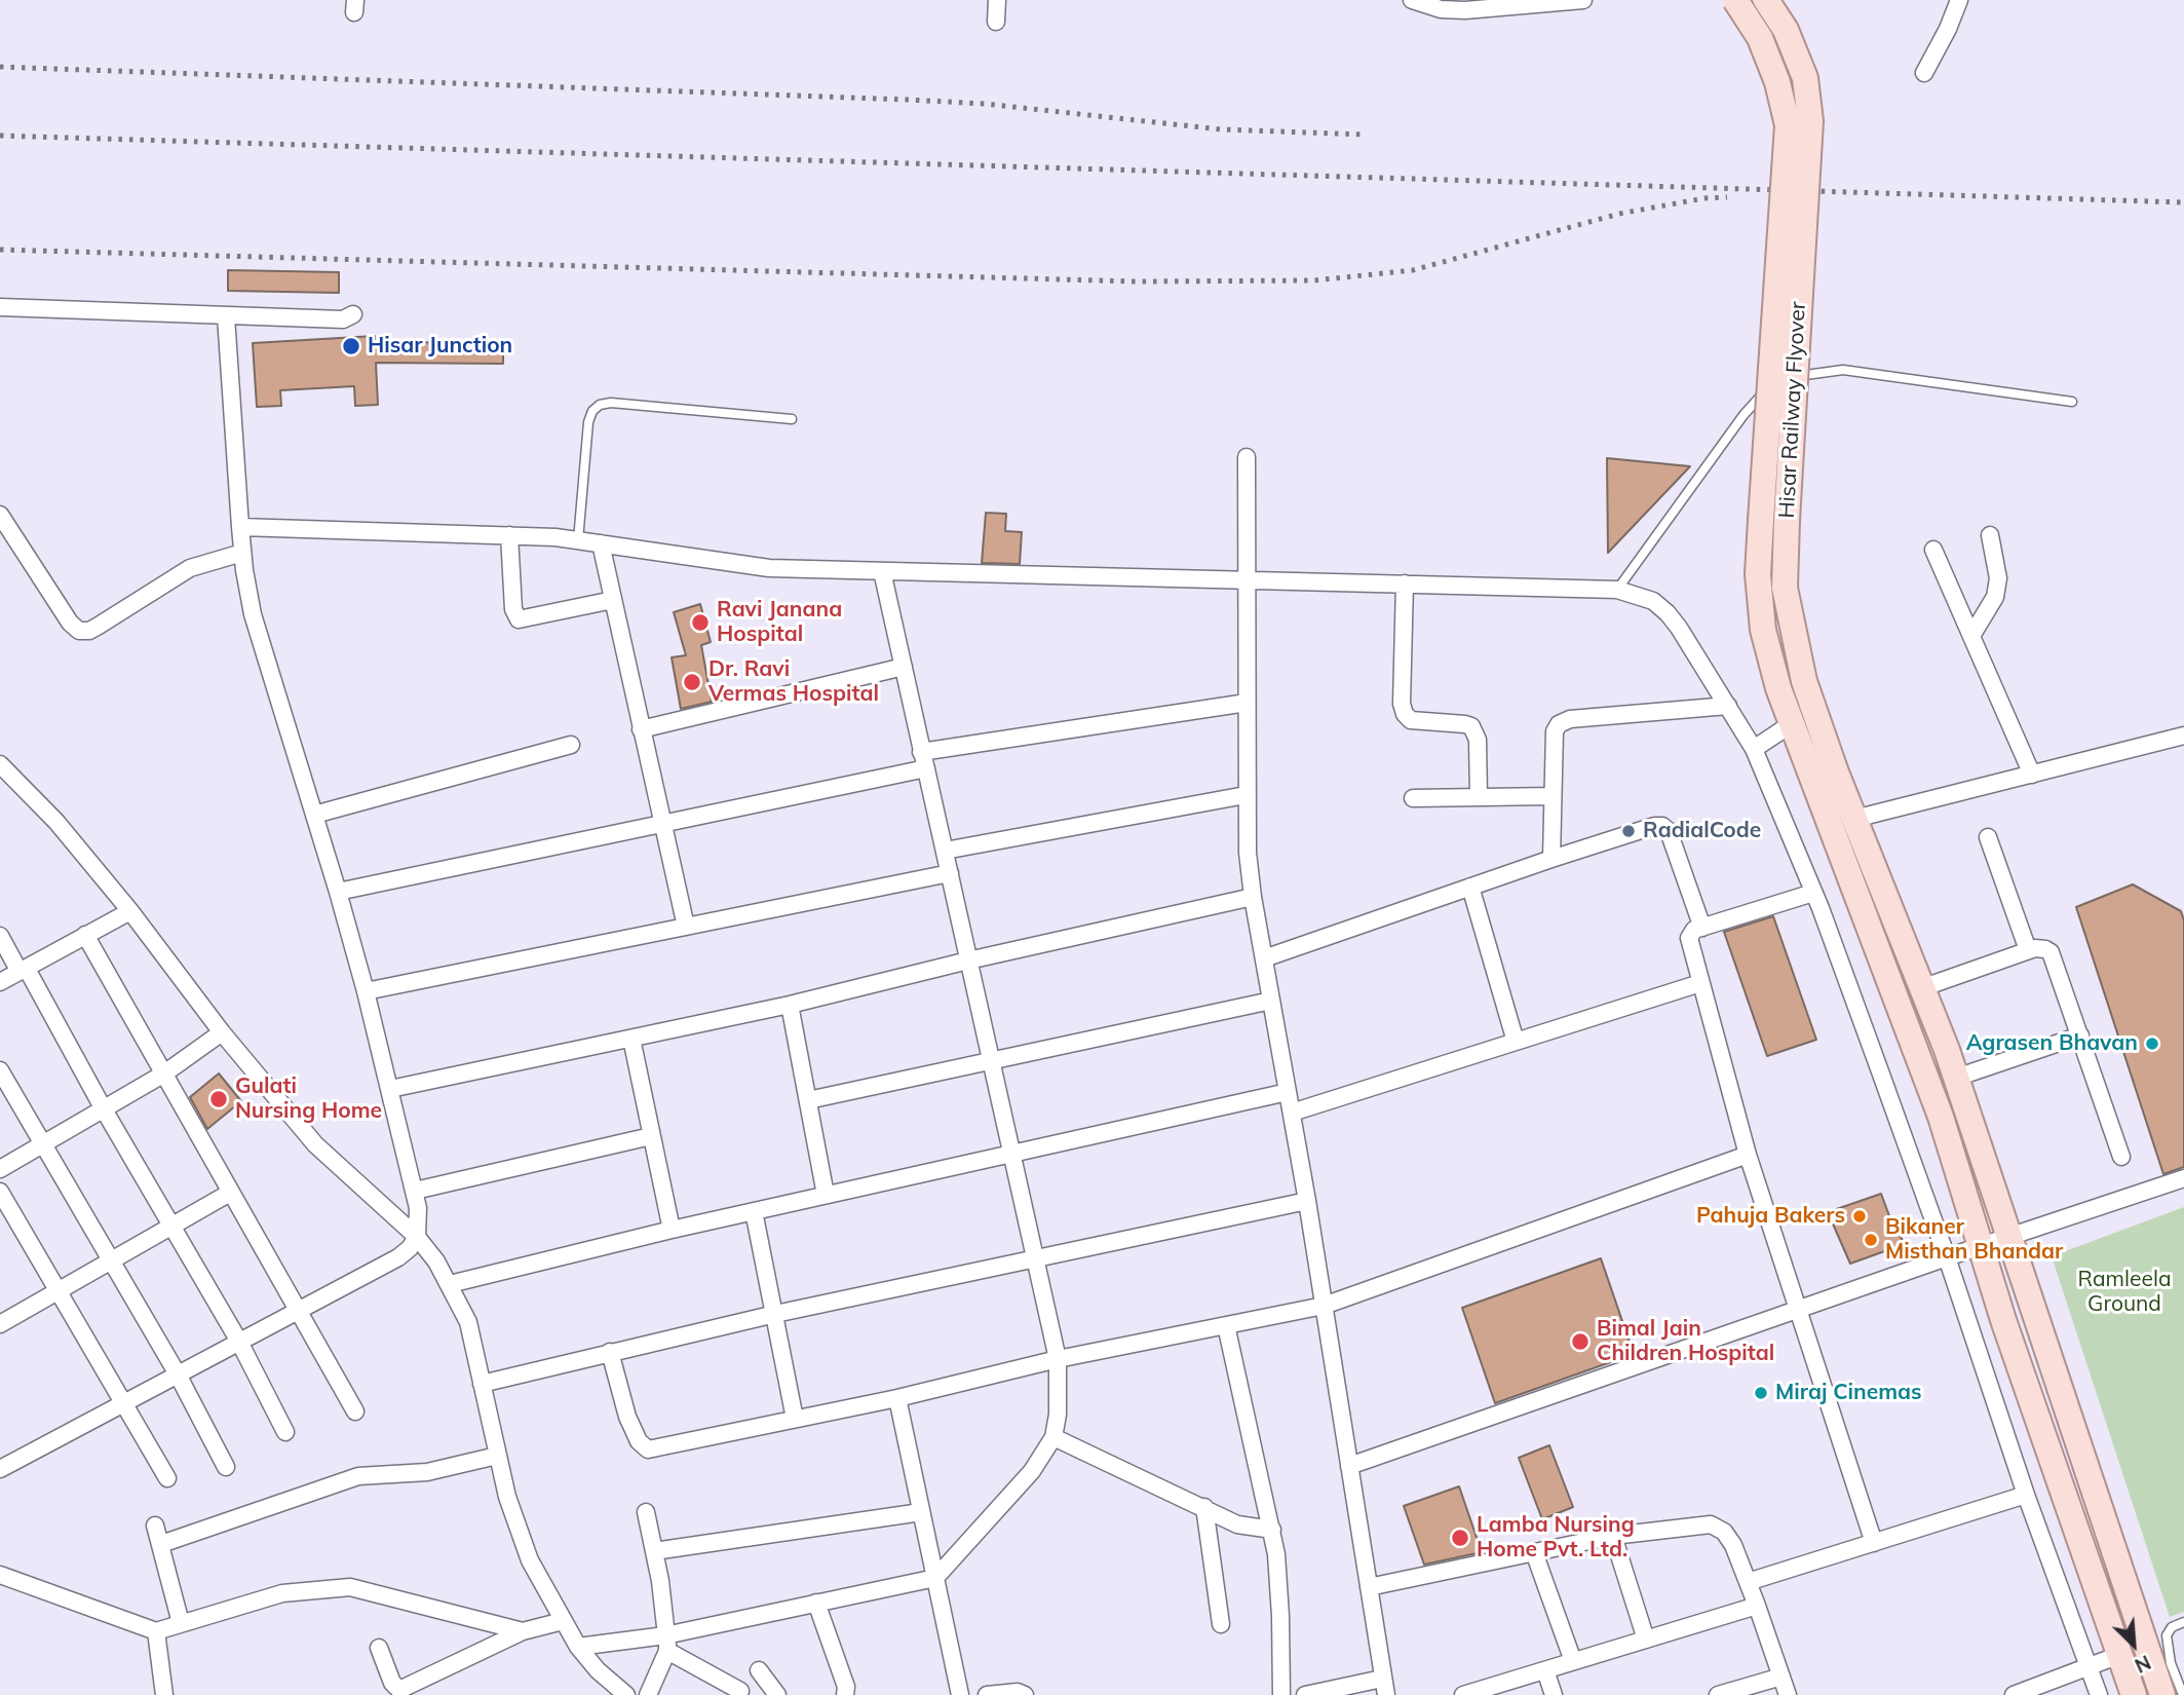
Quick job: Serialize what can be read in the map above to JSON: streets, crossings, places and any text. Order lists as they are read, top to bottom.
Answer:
{
  "streets": {
    "main road": ["Hisar Railway Flyover"]
  },
  "parks": ["Ramleela Ground"],
  "places": [
    "Hisar Junction",
    "Ravi Janana Hospital",
    "Dr. Ravi Vermas Hospital",
    "RadialCode",
    "Agrasen Bhavan",
    "Gulati Nursing Home",
    "Pahuja Bakers",
    "Bikaner Misthan Bhandar",
    "Bimal Jain Children Hospital",
    "Miraj Cinemas",
    "Lamba Nursing Home Pvt. Ltd."
  ],
  "north": "bottom right"
}
